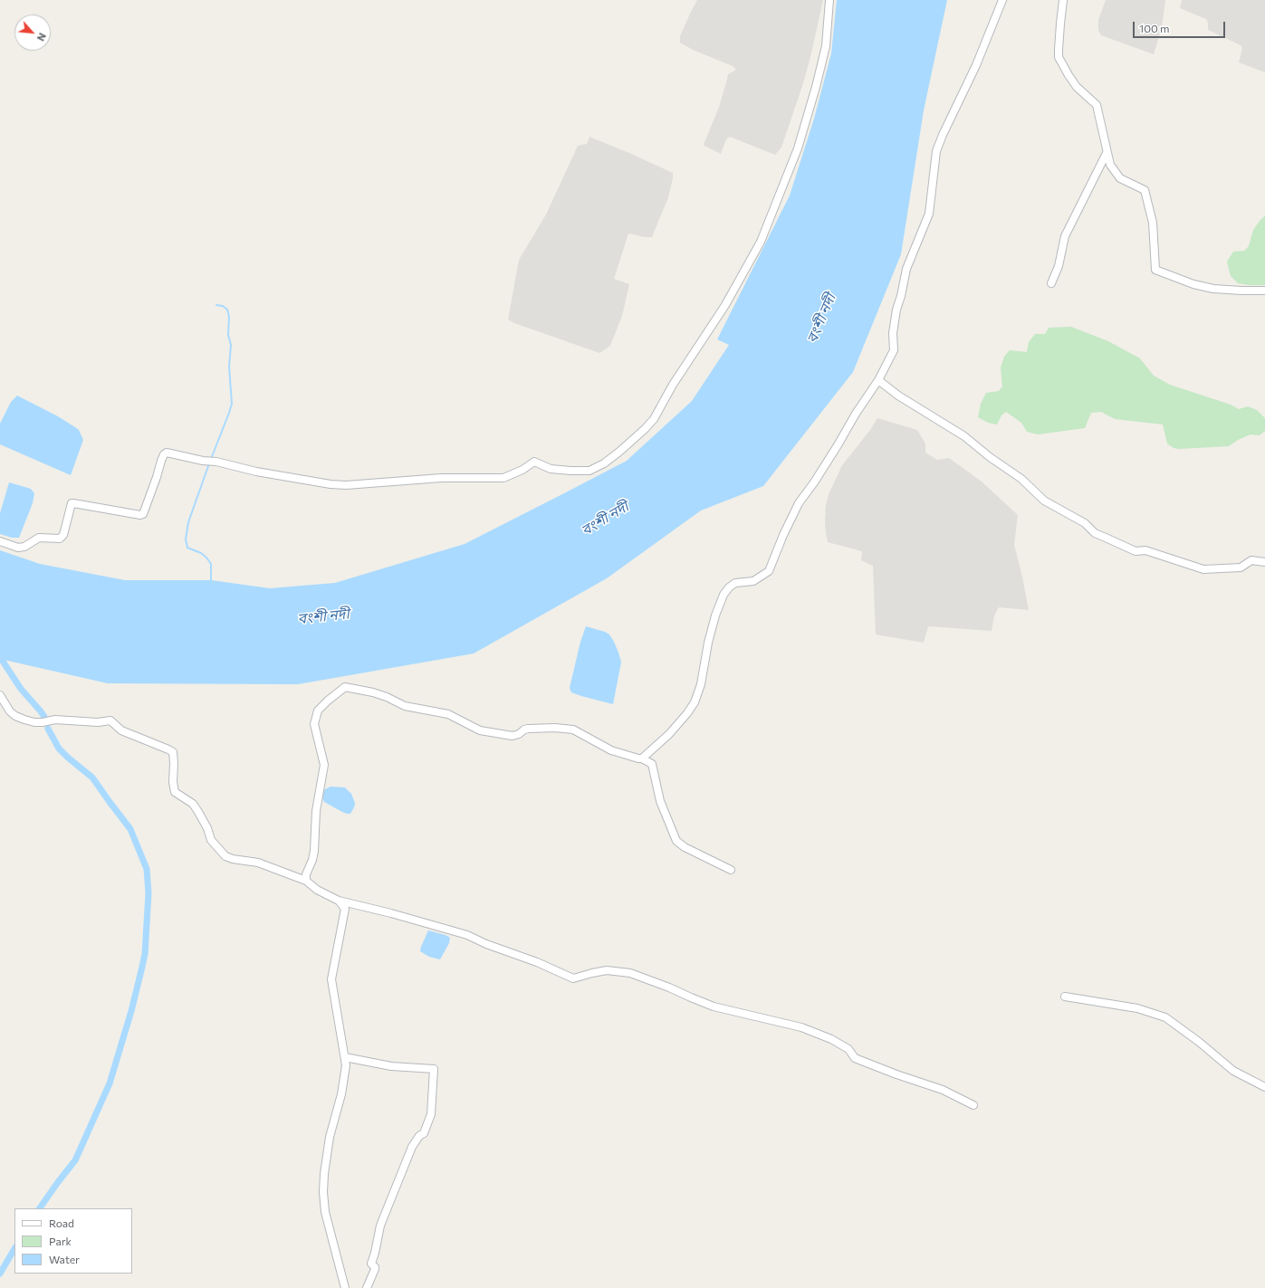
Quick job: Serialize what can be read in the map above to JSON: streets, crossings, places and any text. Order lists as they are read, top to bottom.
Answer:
{
  "water": ["বংশী নদী"],
  "legend": ["Road", "Park", "Water"],
  "scale_bar": "100 m",
  "north": "bottom right"
}
